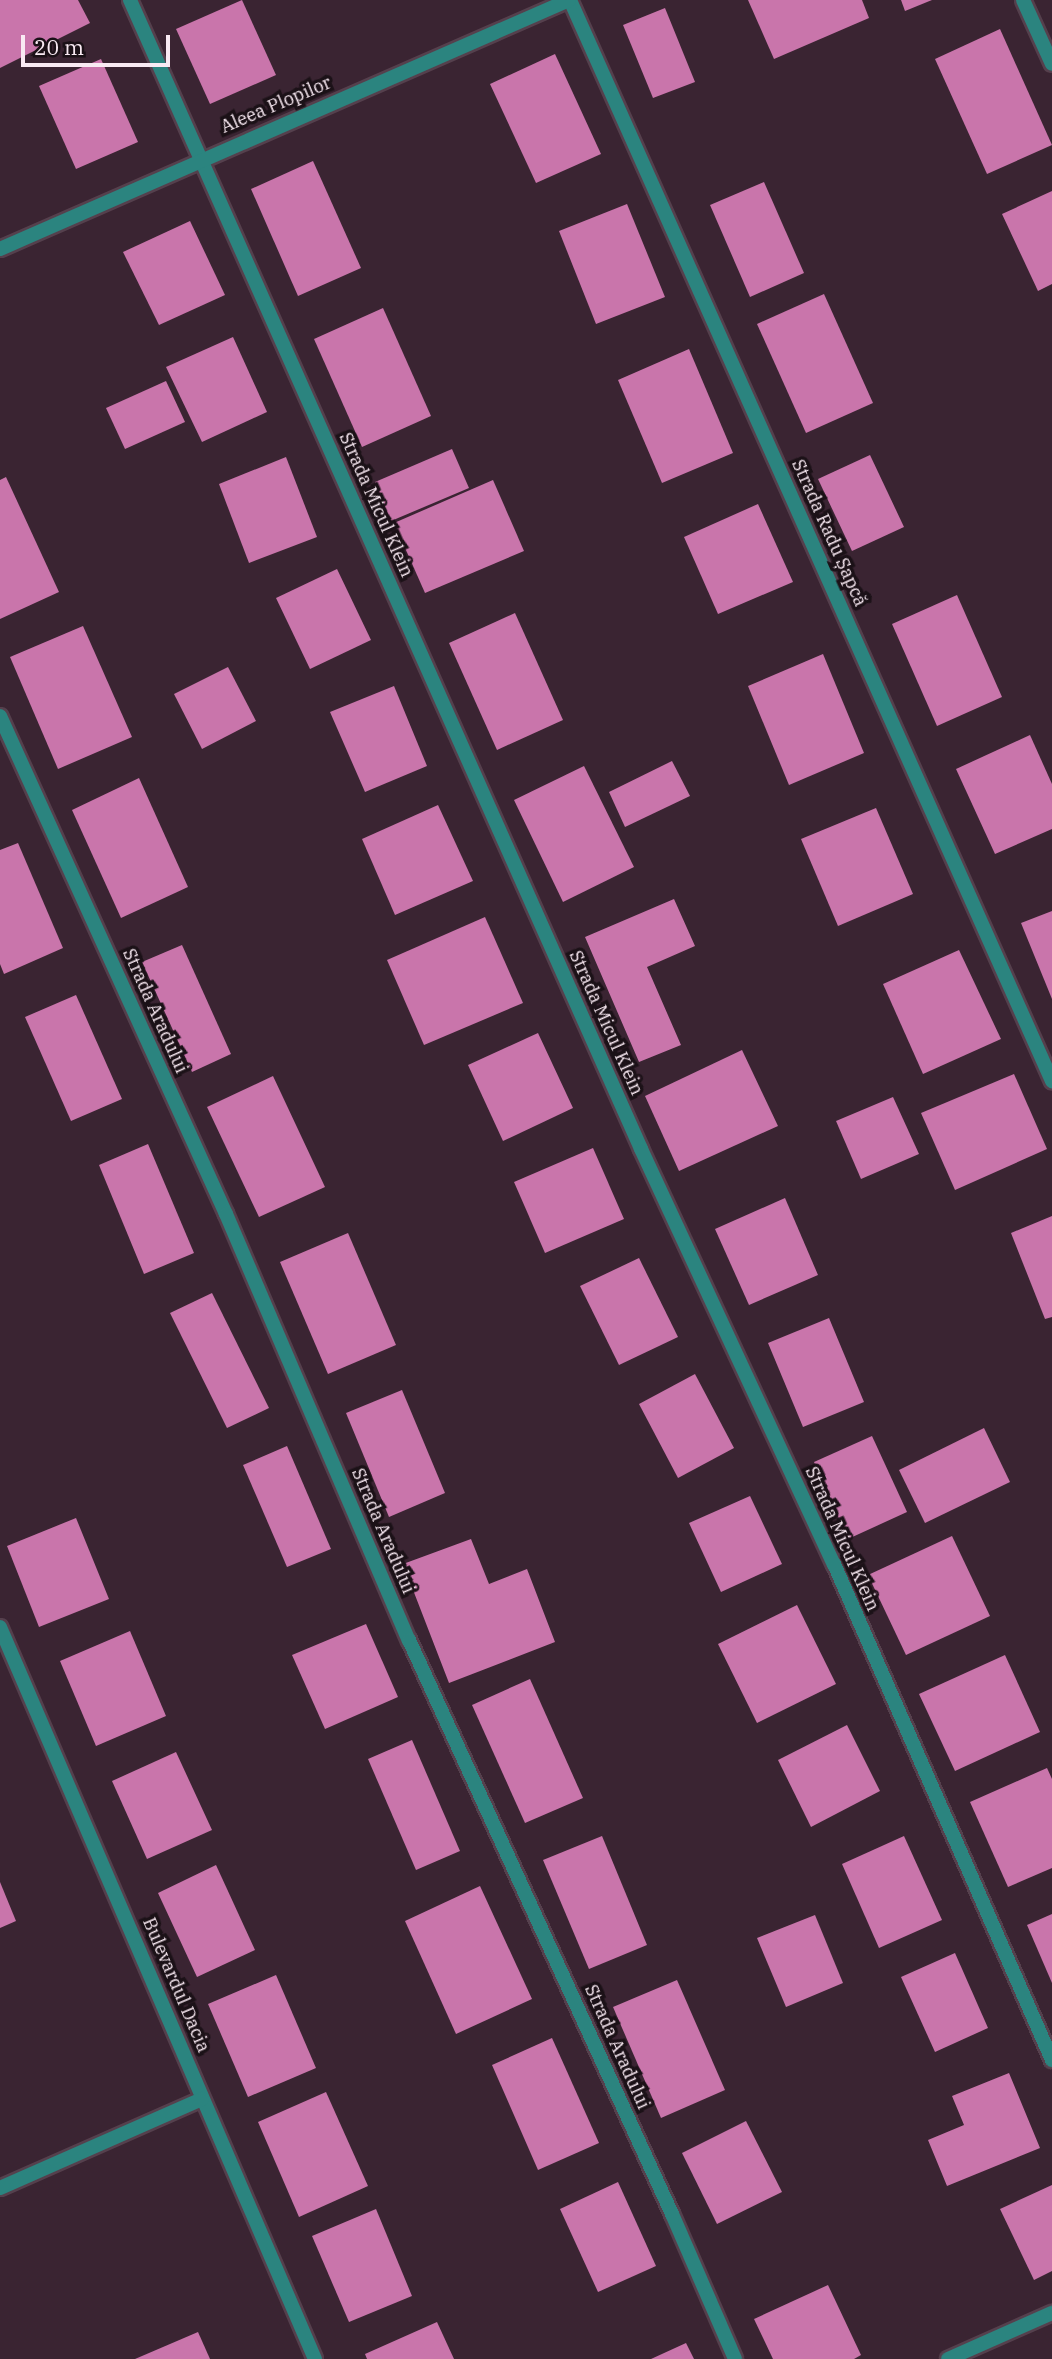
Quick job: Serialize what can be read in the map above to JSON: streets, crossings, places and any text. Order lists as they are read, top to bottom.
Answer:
{
  "streets": {
    "street": [
      "Aleea Plopilor",
      "Strada Micul Klein",
      "Strada Radu Șapcă",
      "Strada Aradului",
      "Bulevardul Dacia"
    ]
  },
  "crossings": [
    ["Aleea Plopilor", "Strada Micul Klein"],
    ["Aleea Plopilor", "Strada Radu Șapcă"]
  ],
  "scale_bar": "20 m"
}
